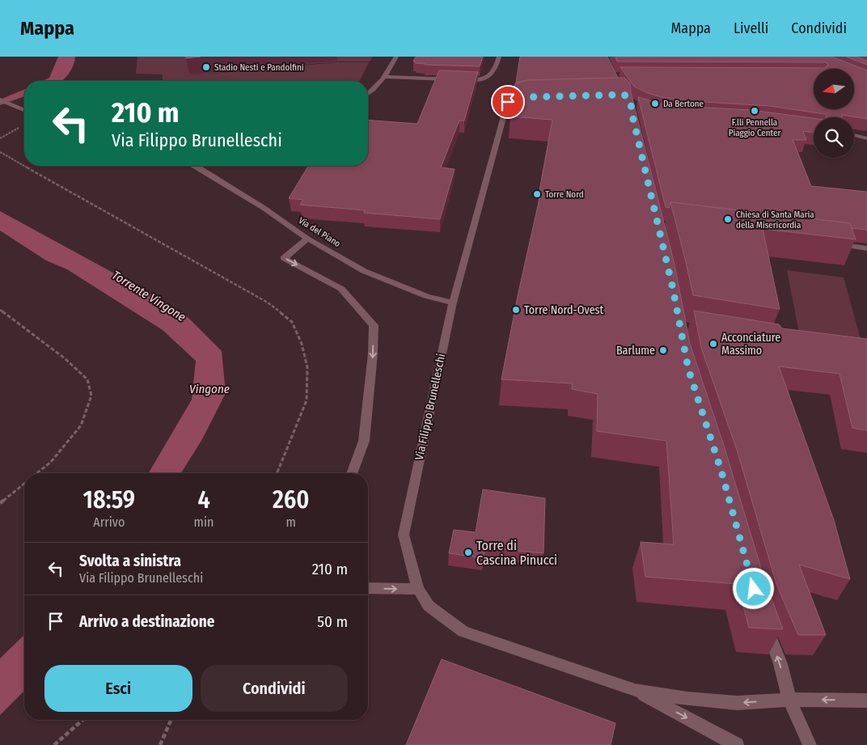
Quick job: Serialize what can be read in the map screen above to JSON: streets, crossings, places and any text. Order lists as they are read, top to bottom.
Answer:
{
  "streets": {
    "street": ["Via del Piano", "Via Filippo Brunelleschi"]
  },
  "crossings": [
    ["Via del Piano", "Via Filippo Brunelleschi"]
  ],
  "water": ["Torrente Vingone", "Vingone"],
  "places": [
    "Stadio Nesti e Pandolfini",
    "Da Bertone",
    "F.lli Pennella Piaggio Center",
    "Torre Nord",
    "Chiesa di Santa Maria della Misericordia",
    "Torre Nord-Ovest",
    "Acconciature Massimo",
    "Barlume",
    "Torre di Cascina Pinucci"
  ],
  "north": "left",
  "page": {
    "header": "Mappa",
    "nav": ["Mappa", "Livelli", "Condividi"],
    "turn": ["210 m", "Via Filippo Brunelleschi"],
    "eta": [
      "18:59",
      "Arrivo",
      "4",
      "min",
      "260",
      "m"
    ],
    "list": [
      {
        "name": "Svolta a sinistra",
        "note": "Via Filippo Brunelleschi",
        "value": "210 m"
      },
      {
        "name": "Arrivo a destinazione",
        "value": "50 m"
      }
    ],
    "buttons": ["Esci", "Condividi"]
  }
}
